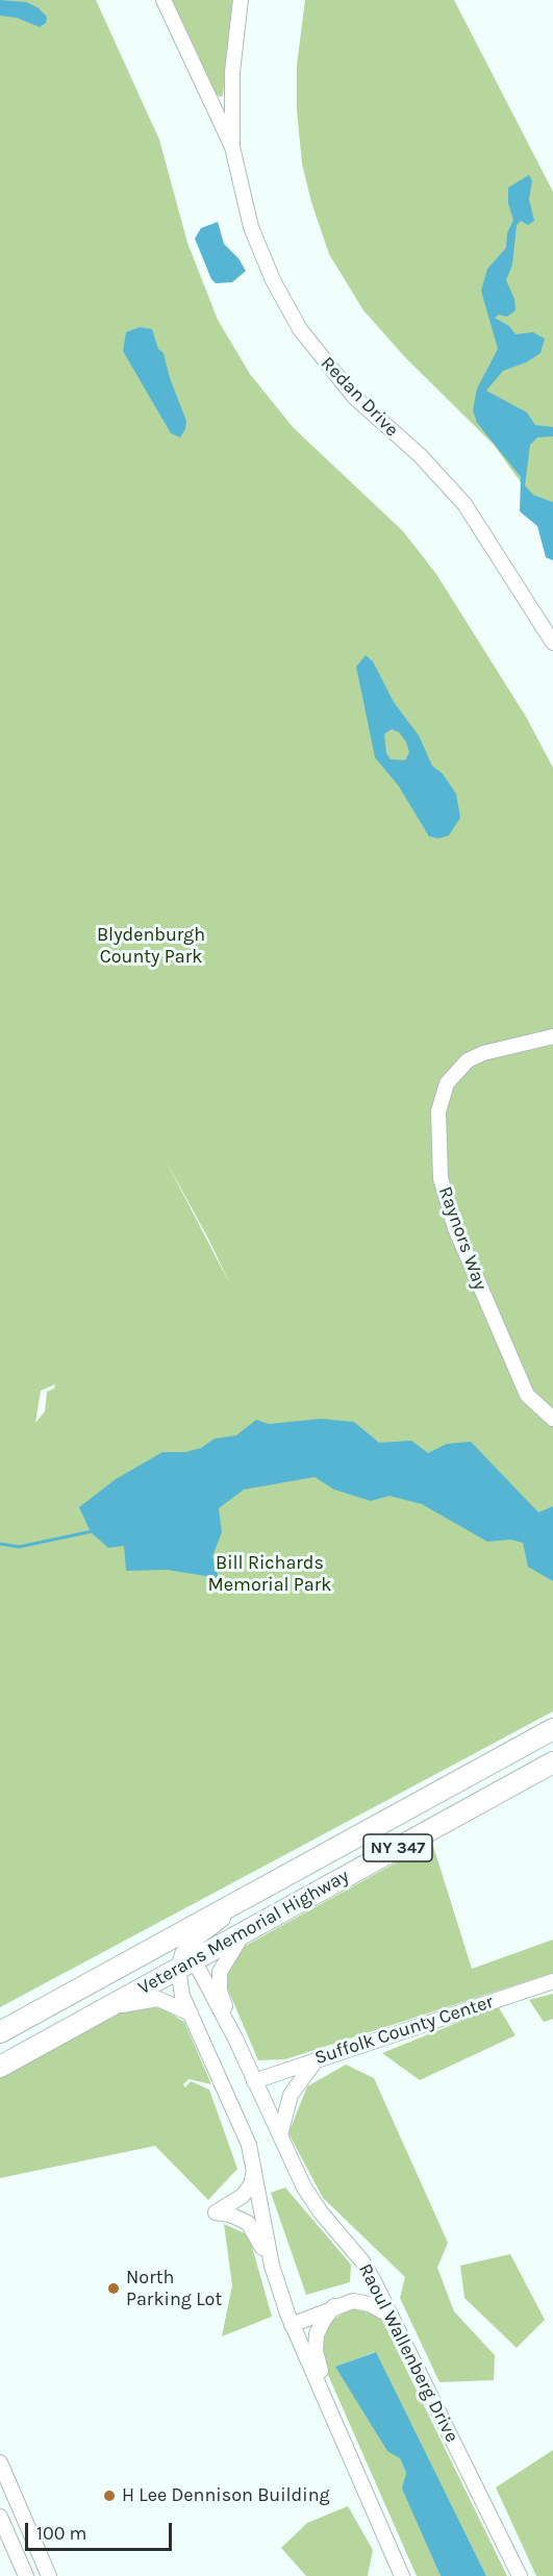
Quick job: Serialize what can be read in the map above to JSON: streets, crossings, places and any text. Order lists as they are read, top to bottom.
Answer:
{
  "streets": {
    "highway": ["NY 347", "Veterans Memorial Highway"],
    "street": [
      "Redan Drive",
      "Raynors Way",
      "Suffolk County Center",
      "Raoul Wallenberg Drive"
    ]
  },
  "crossings": [
    ["Suffolk County Center", "Raoul Wallenberg Drive"]
  ],
  "parks": ["Blydenburgh County Park", "Bill Richards Memorial Park"],
  "places": ["North Parking Lot", "H Lee Dennison Building"],
  "scale_bar": "100 m"
}
